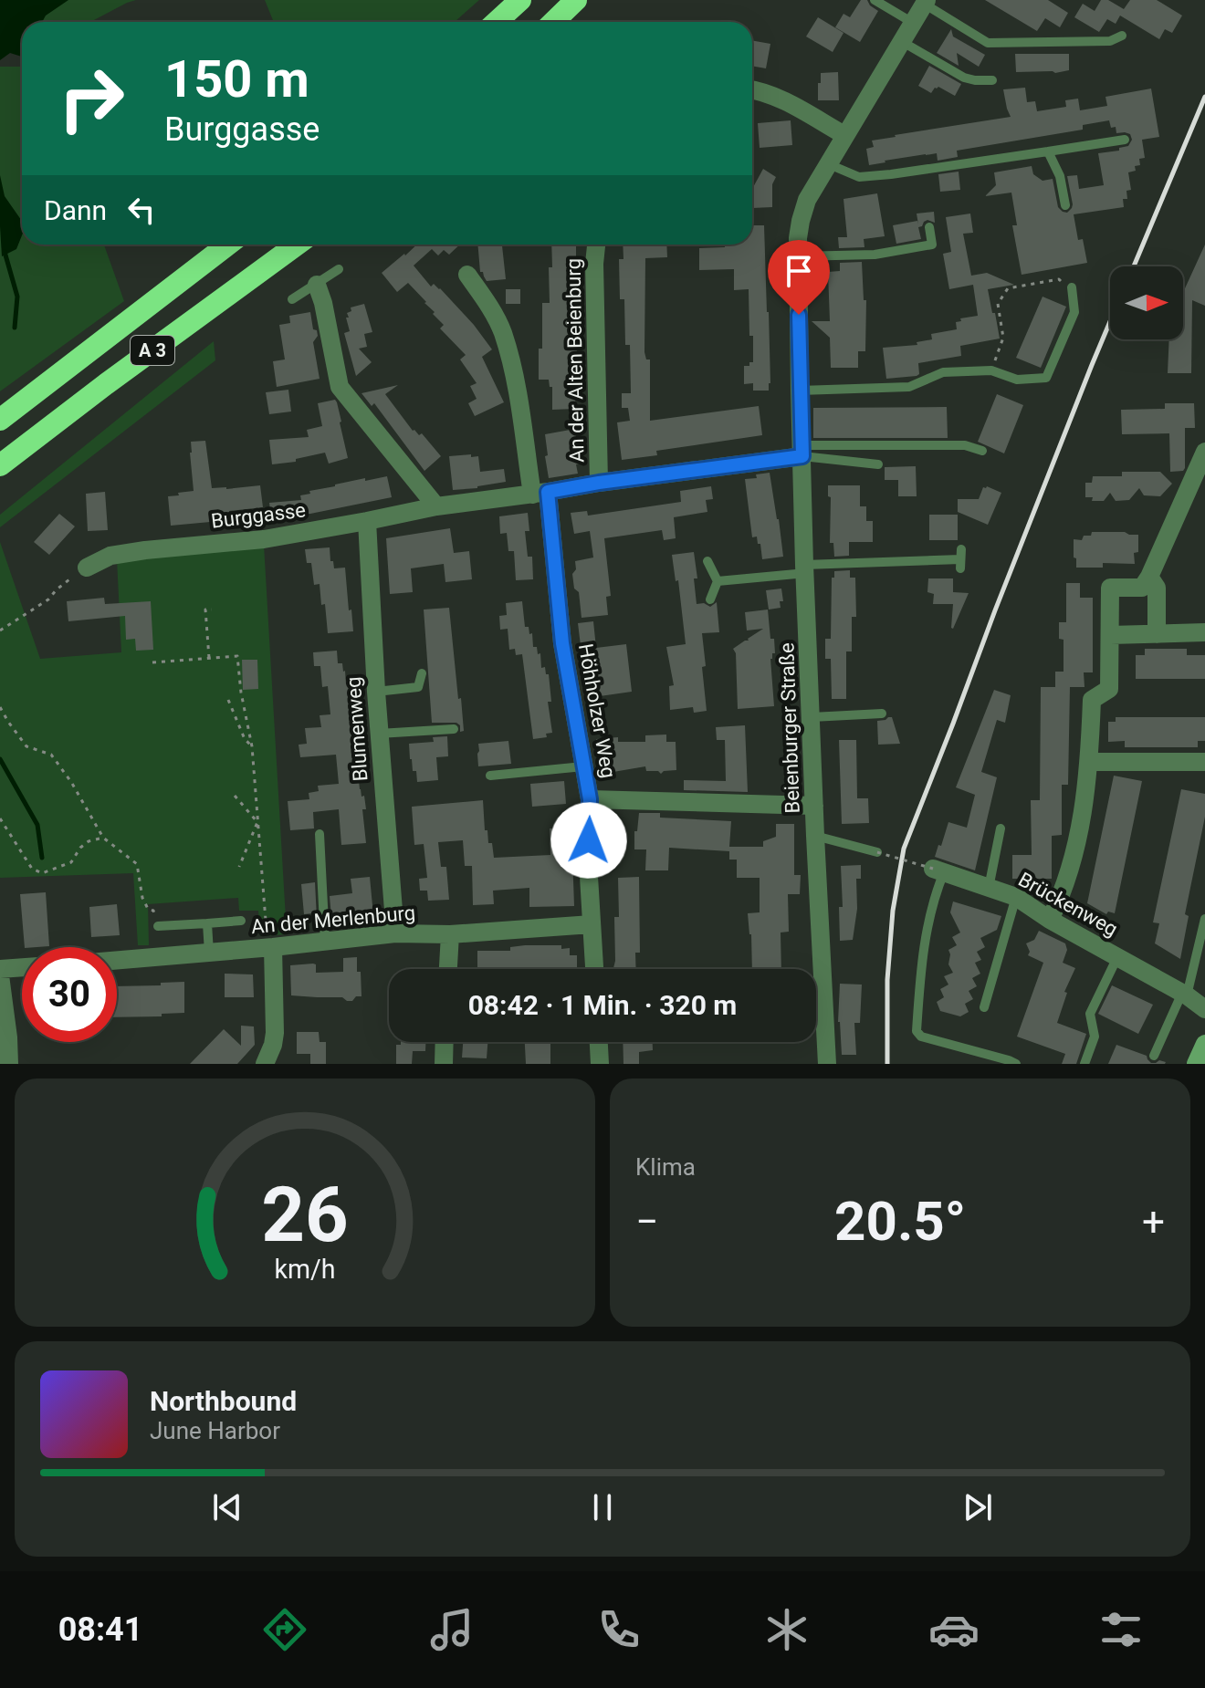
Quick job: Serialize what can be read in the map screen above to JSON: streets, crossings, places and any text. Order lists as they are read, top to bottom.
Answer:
{
  "streets": {
    "highway": ["A 3"],
    "street": [
      "An der Alten Beienburg",
      "Burggasse",
      "Höhholzer Weg",
      "Beienburger Straße",
      "Blumenweg",
      "Brückenweg",
      "An der Merlenburg"
    ]
  },
  "crossings": [
    ["An der Alten Beienburg", "Burggasse"],
    ["Burggasse", "Höhholzer Weg"],
    ["Burggasse", "Beienburger Straße"],
    ["Burggasse", "Blumenweg"],
    ["Höhholzer Weg", "An der Merlenburg"],
    ["Blumenweg", "An der Merlenburg"]
  ],
  "north": "right",
  "page": {
    "turn": ["150 m", "Burggasse"],
    "then": "Dann",
    "limit": "30",
    "trip": "08:42 · 1 Min. · 320 m",
    "tile": "Klima",
    "heat": ["−", "20.5°", "+"],
    "song": ["Northbound", "June Harbor"],
    "tabs": "08:41",
    "gauge": ["26", "km/h"]
  }
}
